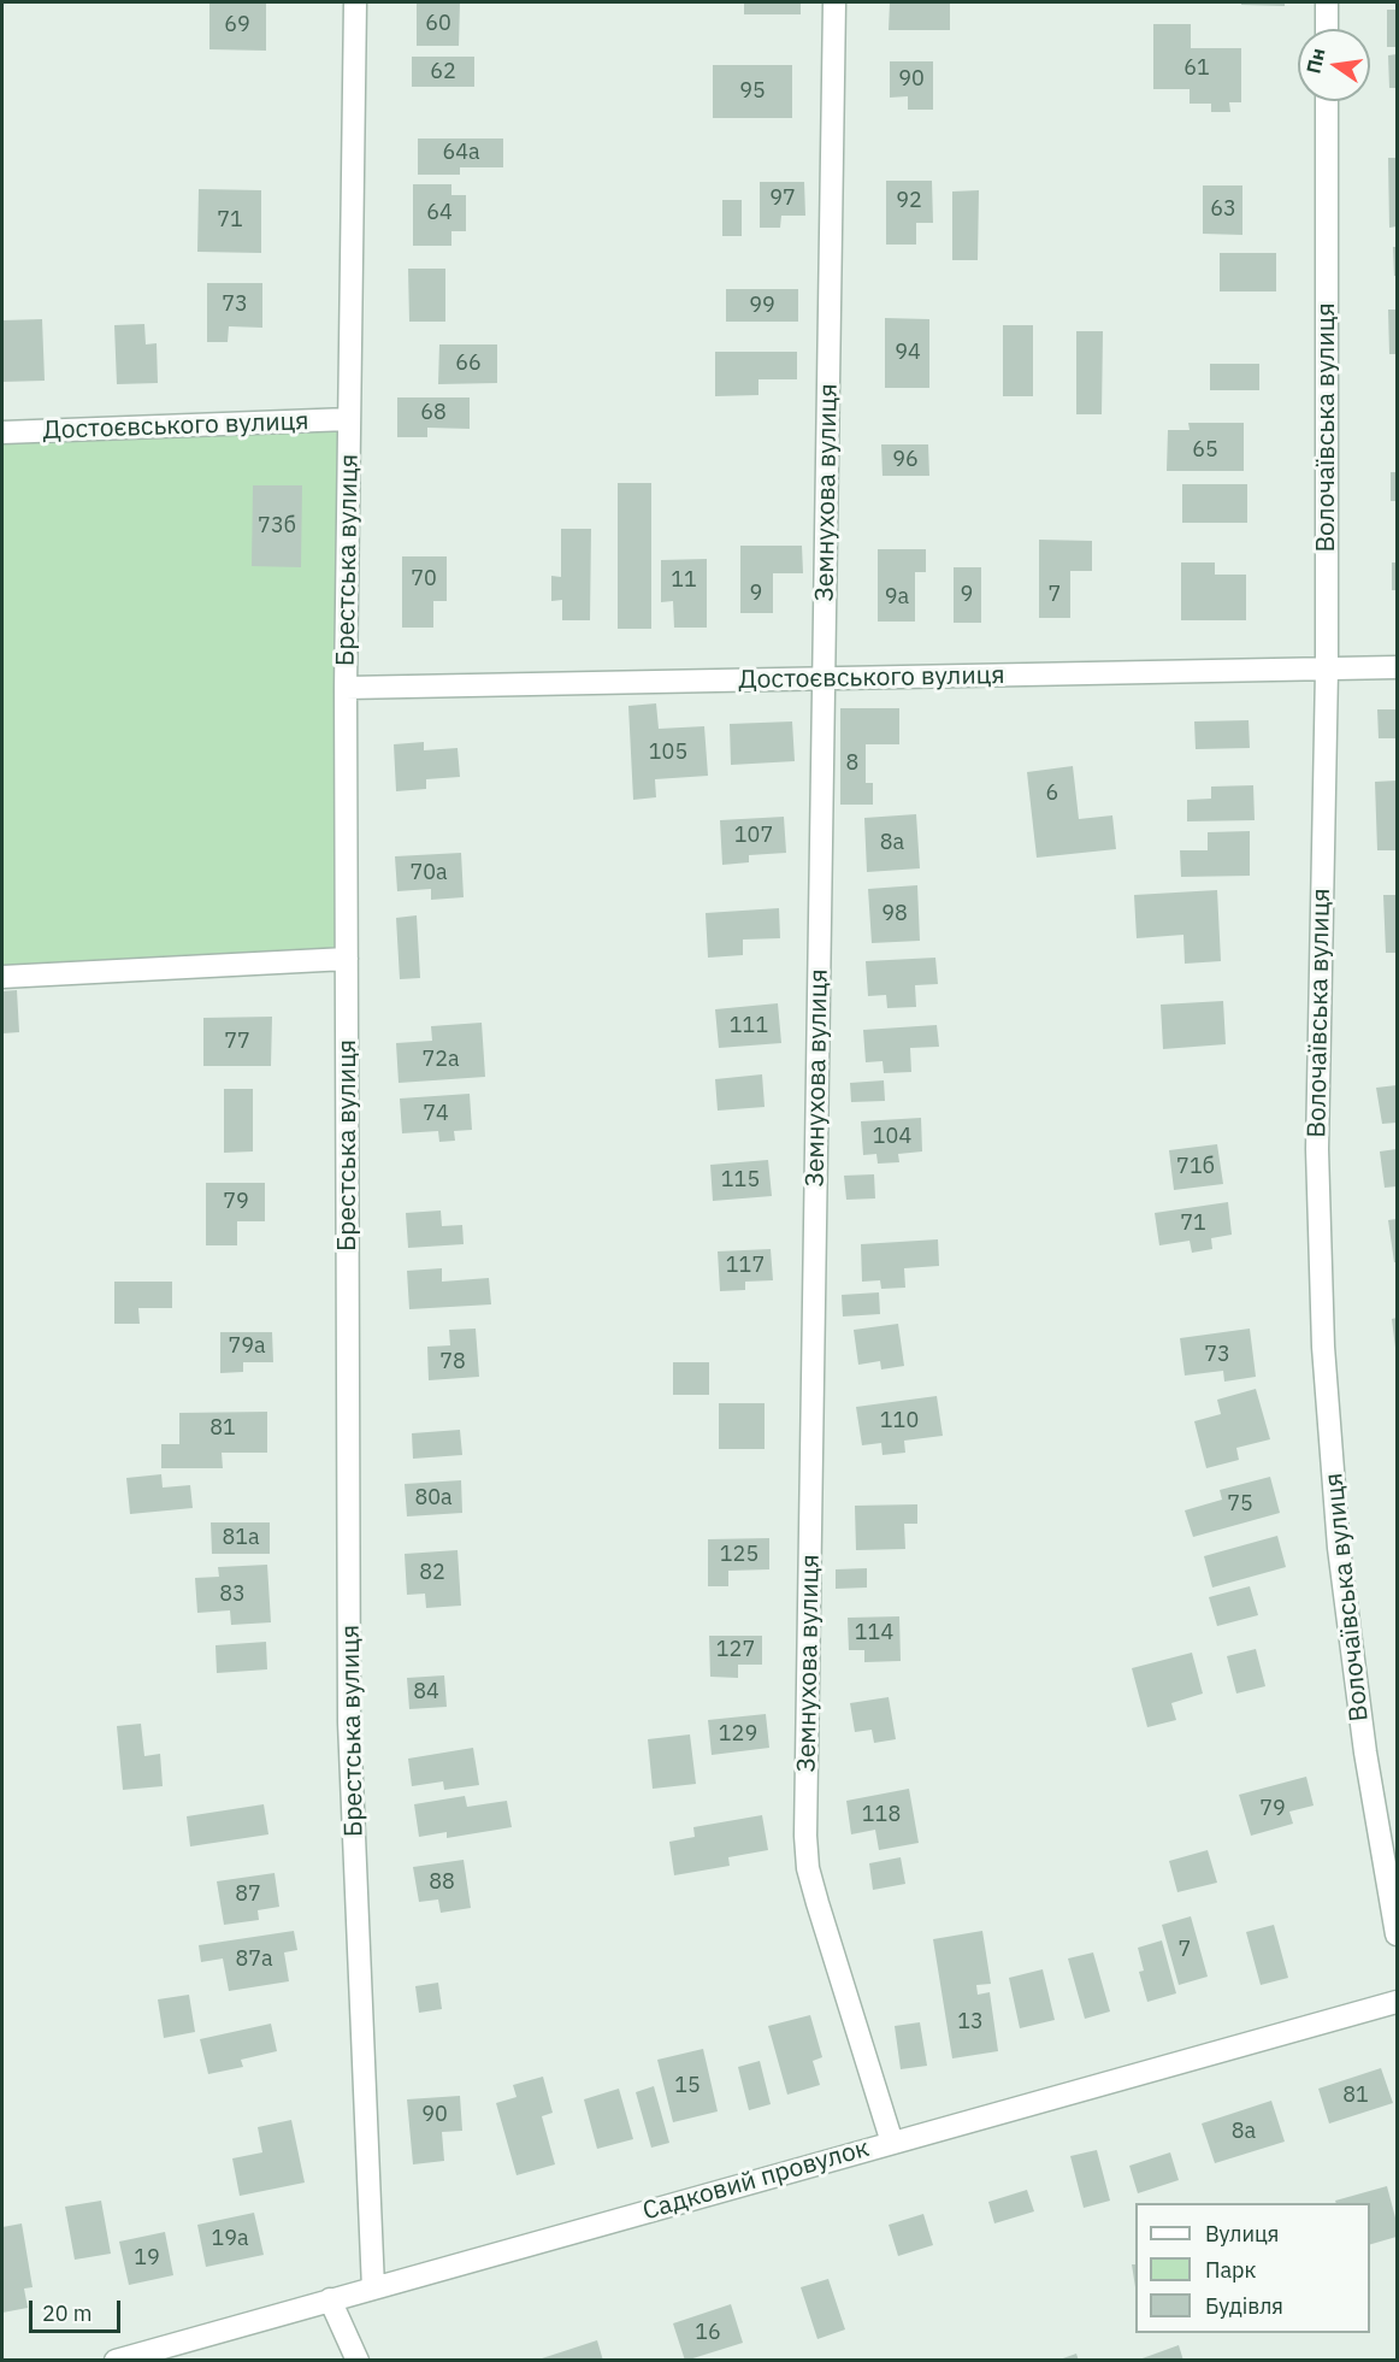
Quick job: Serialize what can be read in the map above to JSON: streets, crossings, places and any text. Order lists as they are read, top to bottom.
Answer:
{
  "streets": {
    "street": [
      "Достоєвського вулиця",
      "Волочаївська вулиця",
      "Земнухова вулиця",
      "Брестська вулиця",
      "Садковий провулок"
    ]
  },
  "crossings": [
    ["Достоєвського вулиця", "Волочаївська вулиця"],
    ["Достоєвського вулиця", "Земнухова вулиця"],
    ["Достоєвського вулиця", "Брестська вулиця"],
    ["Земнухова вулиця", "Садковий провулок"],
    ["Брестська вулиця", "Садковий провулок"]
  ],
  "house_numbers": [
    "60",
    "69",
    "61",
    "62",
    "90",
    "95",
    "64а",
    "97",
    "92",
    "63",
    "64",
    "71",
    "73",
    "99",
    "94",
    "66",
    "68",
    "65",
    "96",
    "73б",
    "70",
    "11",
    "9",
    "9",
    "7",
    "9а",
    "105",
    "8",
    "6",
    "107",
    "8а",
    "70а",
    "98",
    "111",
    "77",
    "72а",
    "74",
    "104",
    "71б",
    "115",
    "79",
    "71",
    "117",
    "79а",
    "73",
    "78",
    "110",
    "81",
    "80а",
    "75",
    "81а",
    "125",
    "82",
    "83",
    "114",
    "127",
    "84",
    "129",
    "79",
    "118",
    "88",
    "87",
    "7",
    "87а",
    "13",
    "15",
    "81",
    "90",
    "8а",
    "19а",
    "19",
    "16"
  ],
  "legend": ["Вулиця", "Парк", "Будівля"],
  "scale_bar": "20 m",
  "north": "left"
}
